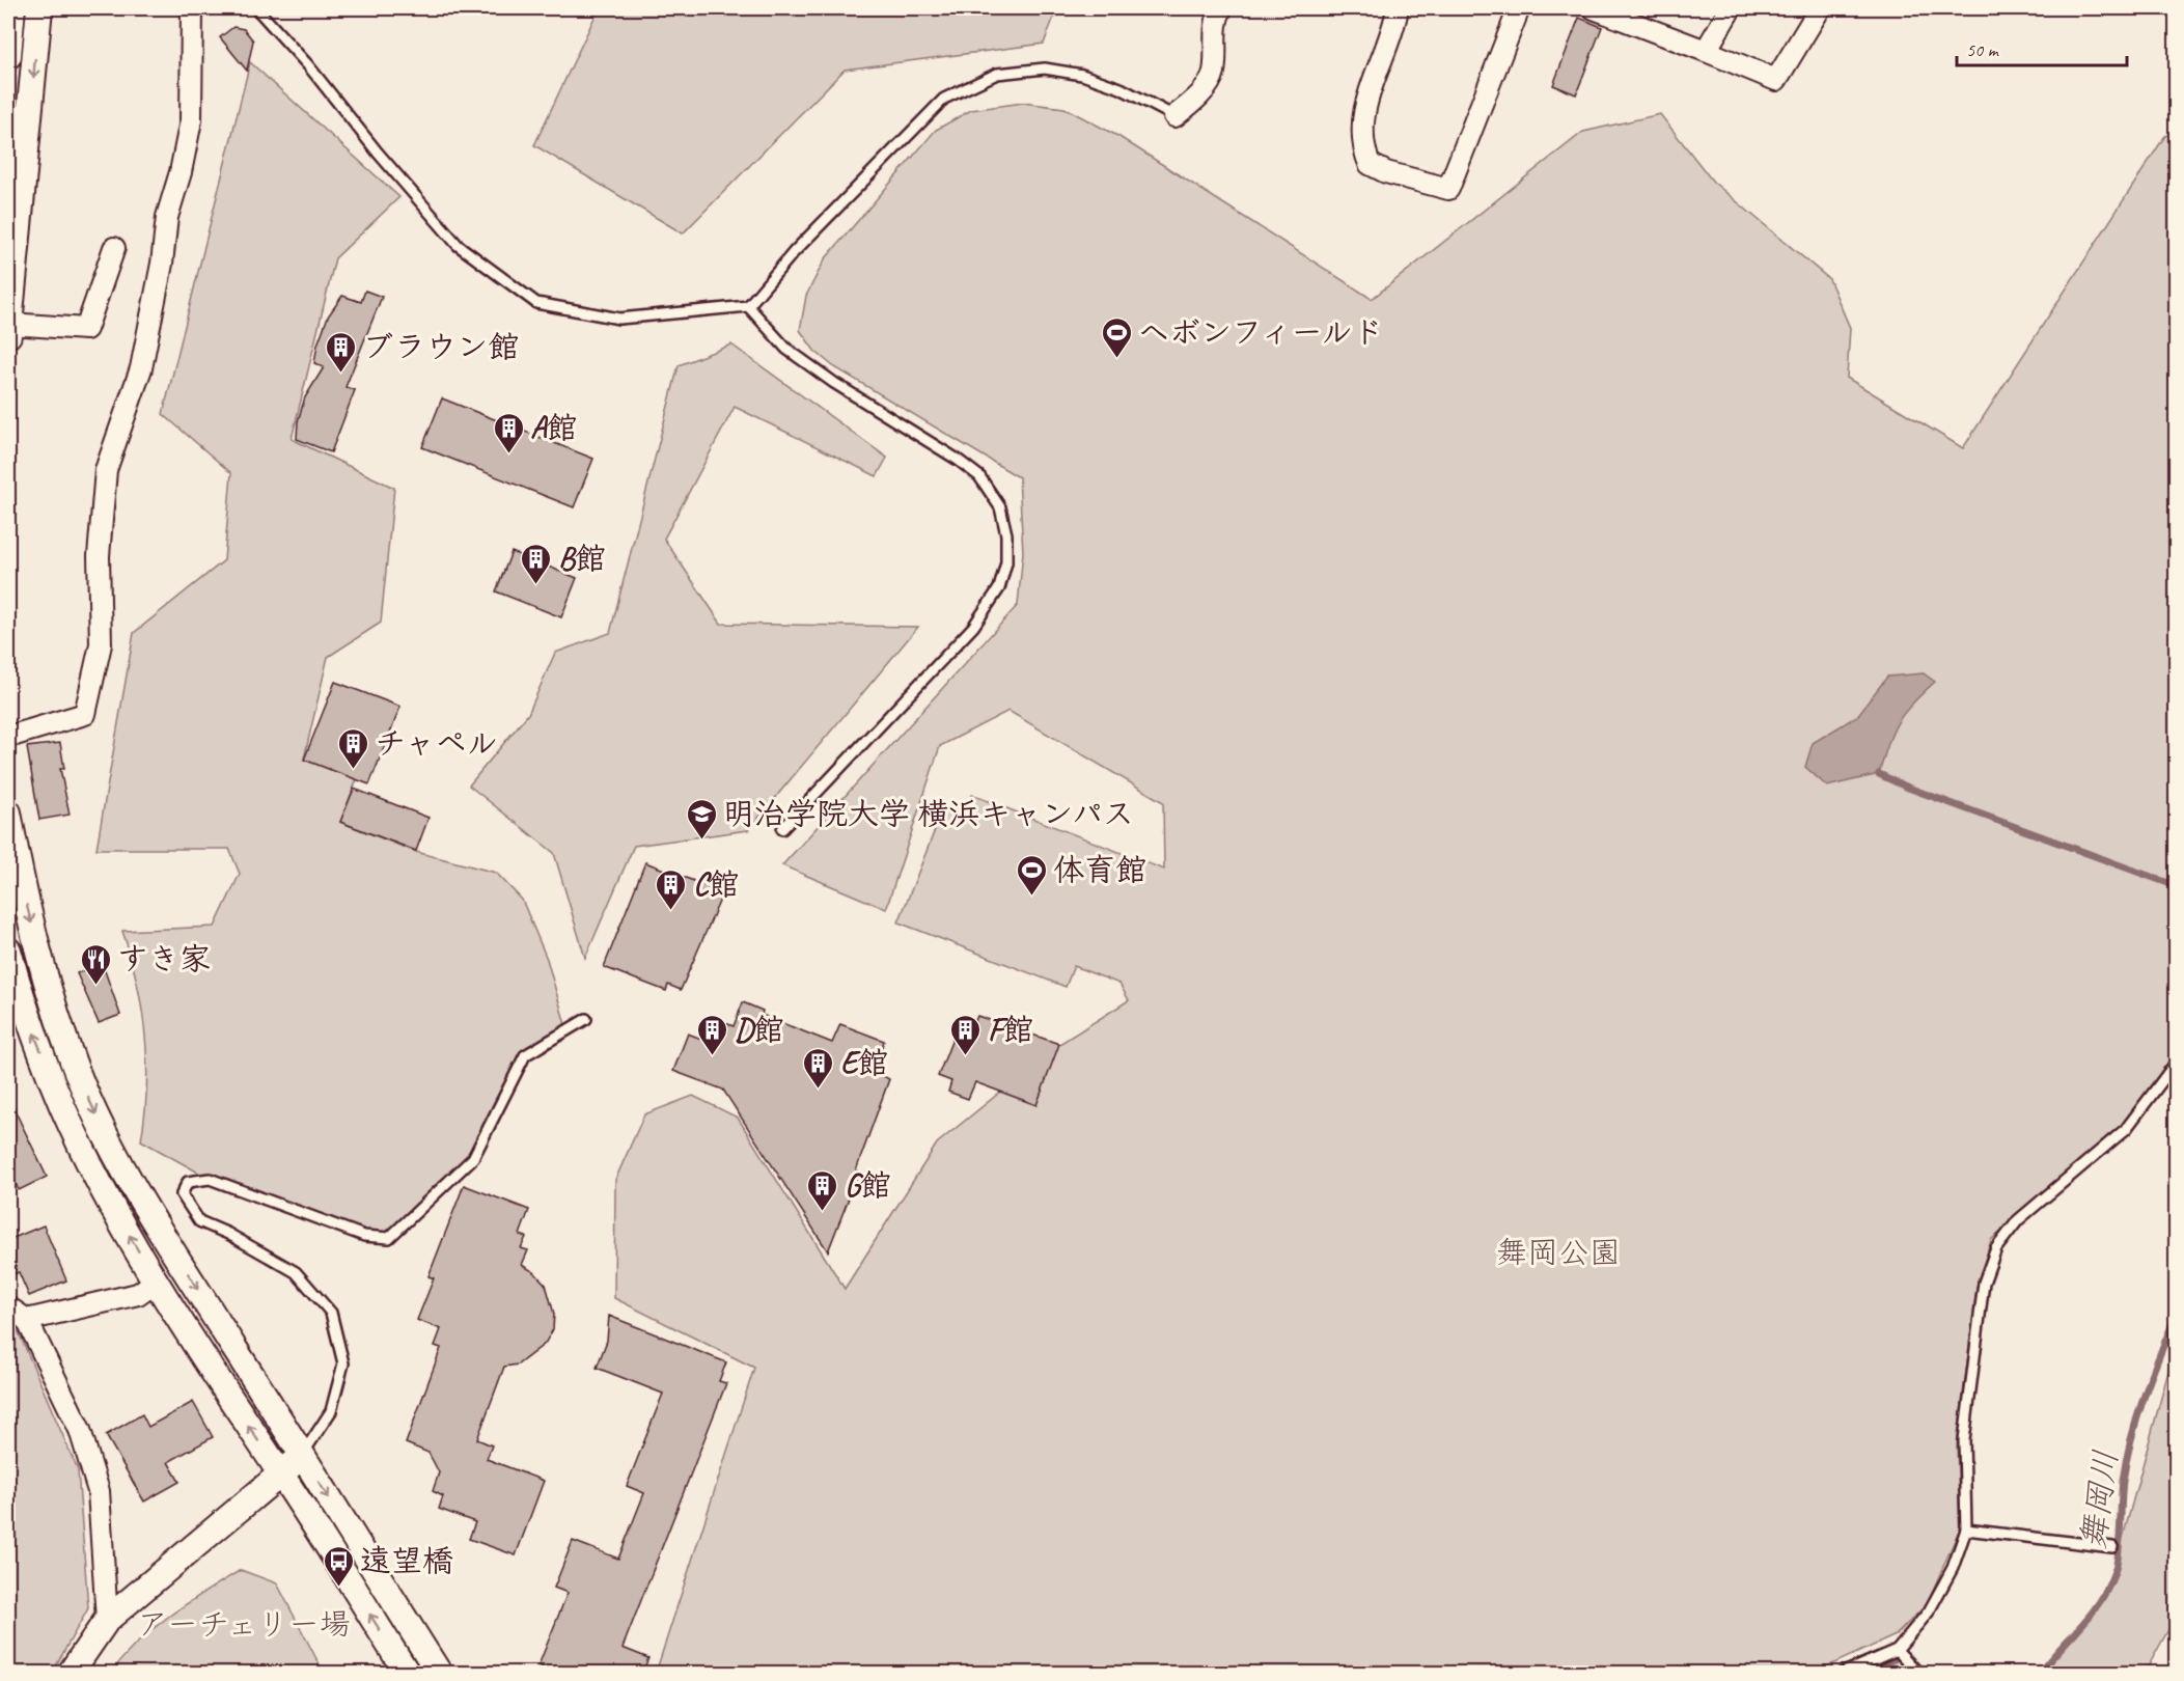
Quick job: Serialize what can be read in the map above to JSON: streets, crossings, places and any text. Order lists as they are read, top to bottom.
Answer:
{
  "water": ["舞岡川"],
  "parks": ["舞岡公園", "アーチェリー場"],
  "places": {
    "sports": ["ヘボンフィールド", "体育館"],
    "building": [
      "ブラウン館",
      "A館",
      "B館",
      "チャペル",
      "C館",
      "D館",
      "F館",
      "E館",
      "G館"
    ],
    "school or university": ["明治学院大学 横浜キャンパス"],
    "restaurant": ["すき家"],
    "bus stop": ["遠望橋"]
  },
  "scale_bar": "50 m"
}
